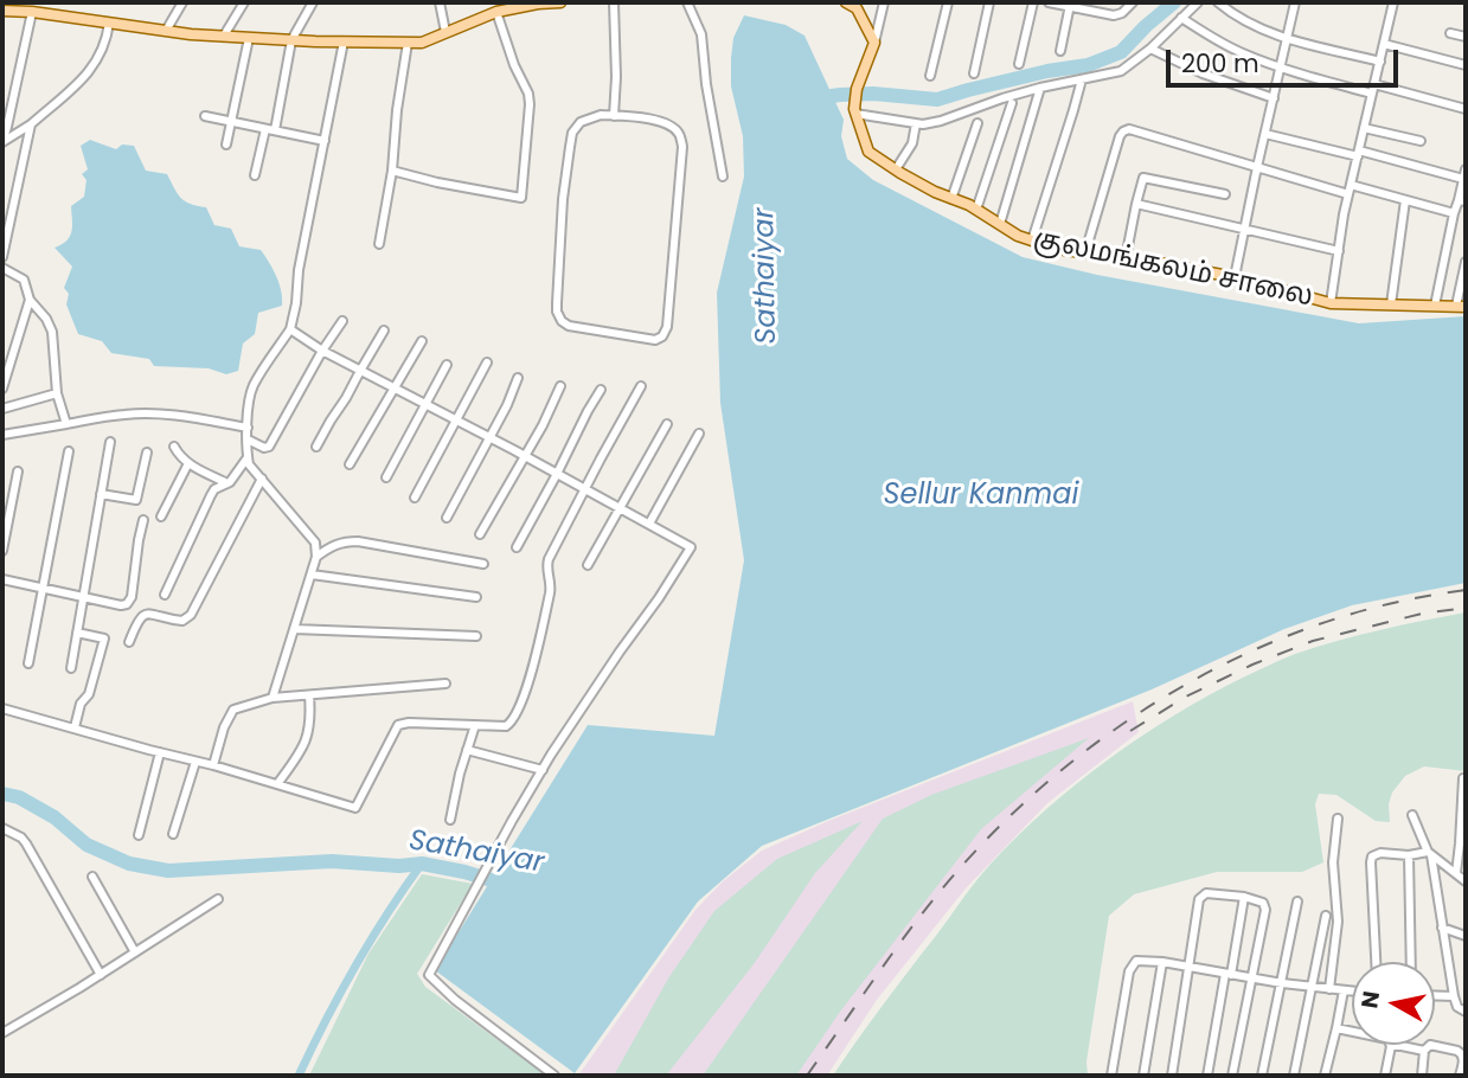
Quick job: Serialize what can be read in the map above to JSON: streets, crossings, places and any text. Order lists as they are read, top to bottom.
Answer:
{
  "streets": {
    "main road": ["குலமங்கலம் சாலை"]
  },
  "water": ["Sathaiyar", "Sellur Kanmai"],
  "scale_bar": "200 m",
  "north": "left"
}
